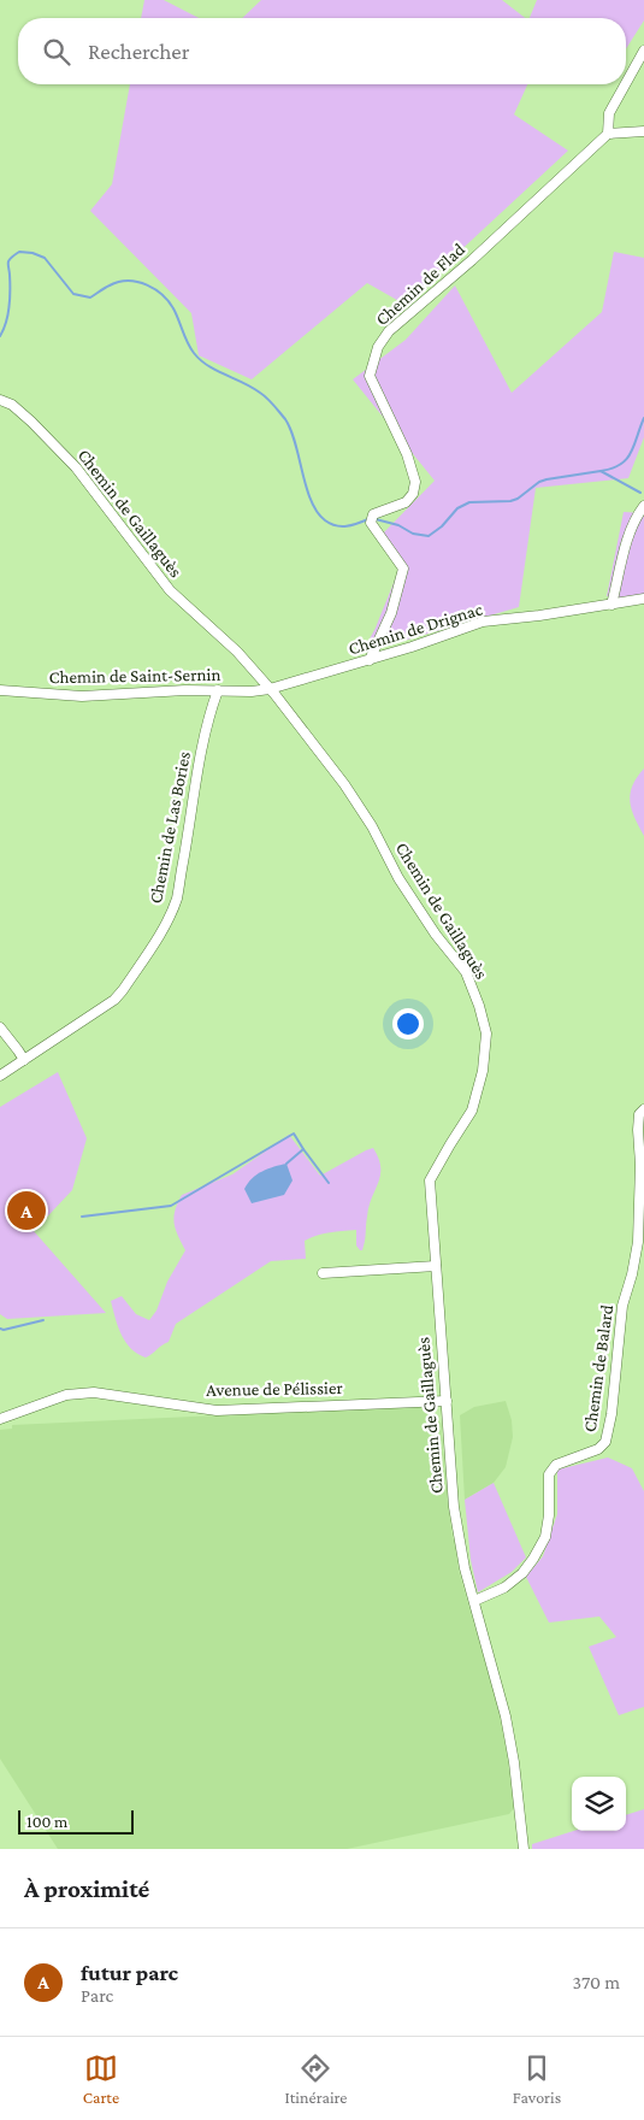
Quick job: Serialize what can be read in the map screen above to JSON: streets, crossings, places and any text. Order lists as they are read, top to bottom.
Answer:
{
  "streets": {
    "street": [
      "Chemin de Flad",
      "Chemin de Gaillaguès",
      "Chemin de Drignac",
      "Chemin de Saint-Sernin",
      "Chemin de Las Bories",
      "Chemin de Balard",
      "Avenue de Pélissier"
    ]
  },
  "crossings": [
    ["Chemin de Flad", "Chemin de Drignac"],
    ["Chemin de Gaillaguès", "Chemin de Drignac"],
    ["Chemin de Gaillaguès", "Chemin de Saint-Sernin"],
    ["Chemin de Gaillaguès", "Chemin de Balard"],
    ["Chemin de Gaillaguès", "Avenue de Pélissier"],
    ["Chemin de Drignac", "Chemin de Saint-Sernin"],
    ["Chemin de Saint-Sernin", "Chemin de Las Bories"]
  ],
  "scale_bar": "100 m",
  "page": {
    "search": "Rechercher",
    "pins": "A",
    "scale": "100 m",
    "heading": "À proximité",
    "list": [
      {
        "mark": "A",
        "name": "futur parc",
        "note": "Parc",
        "value": "370 m"
      }
    ],
    "nav": ["Carte", "Itinéraire", "Favoris"]
  }
}
